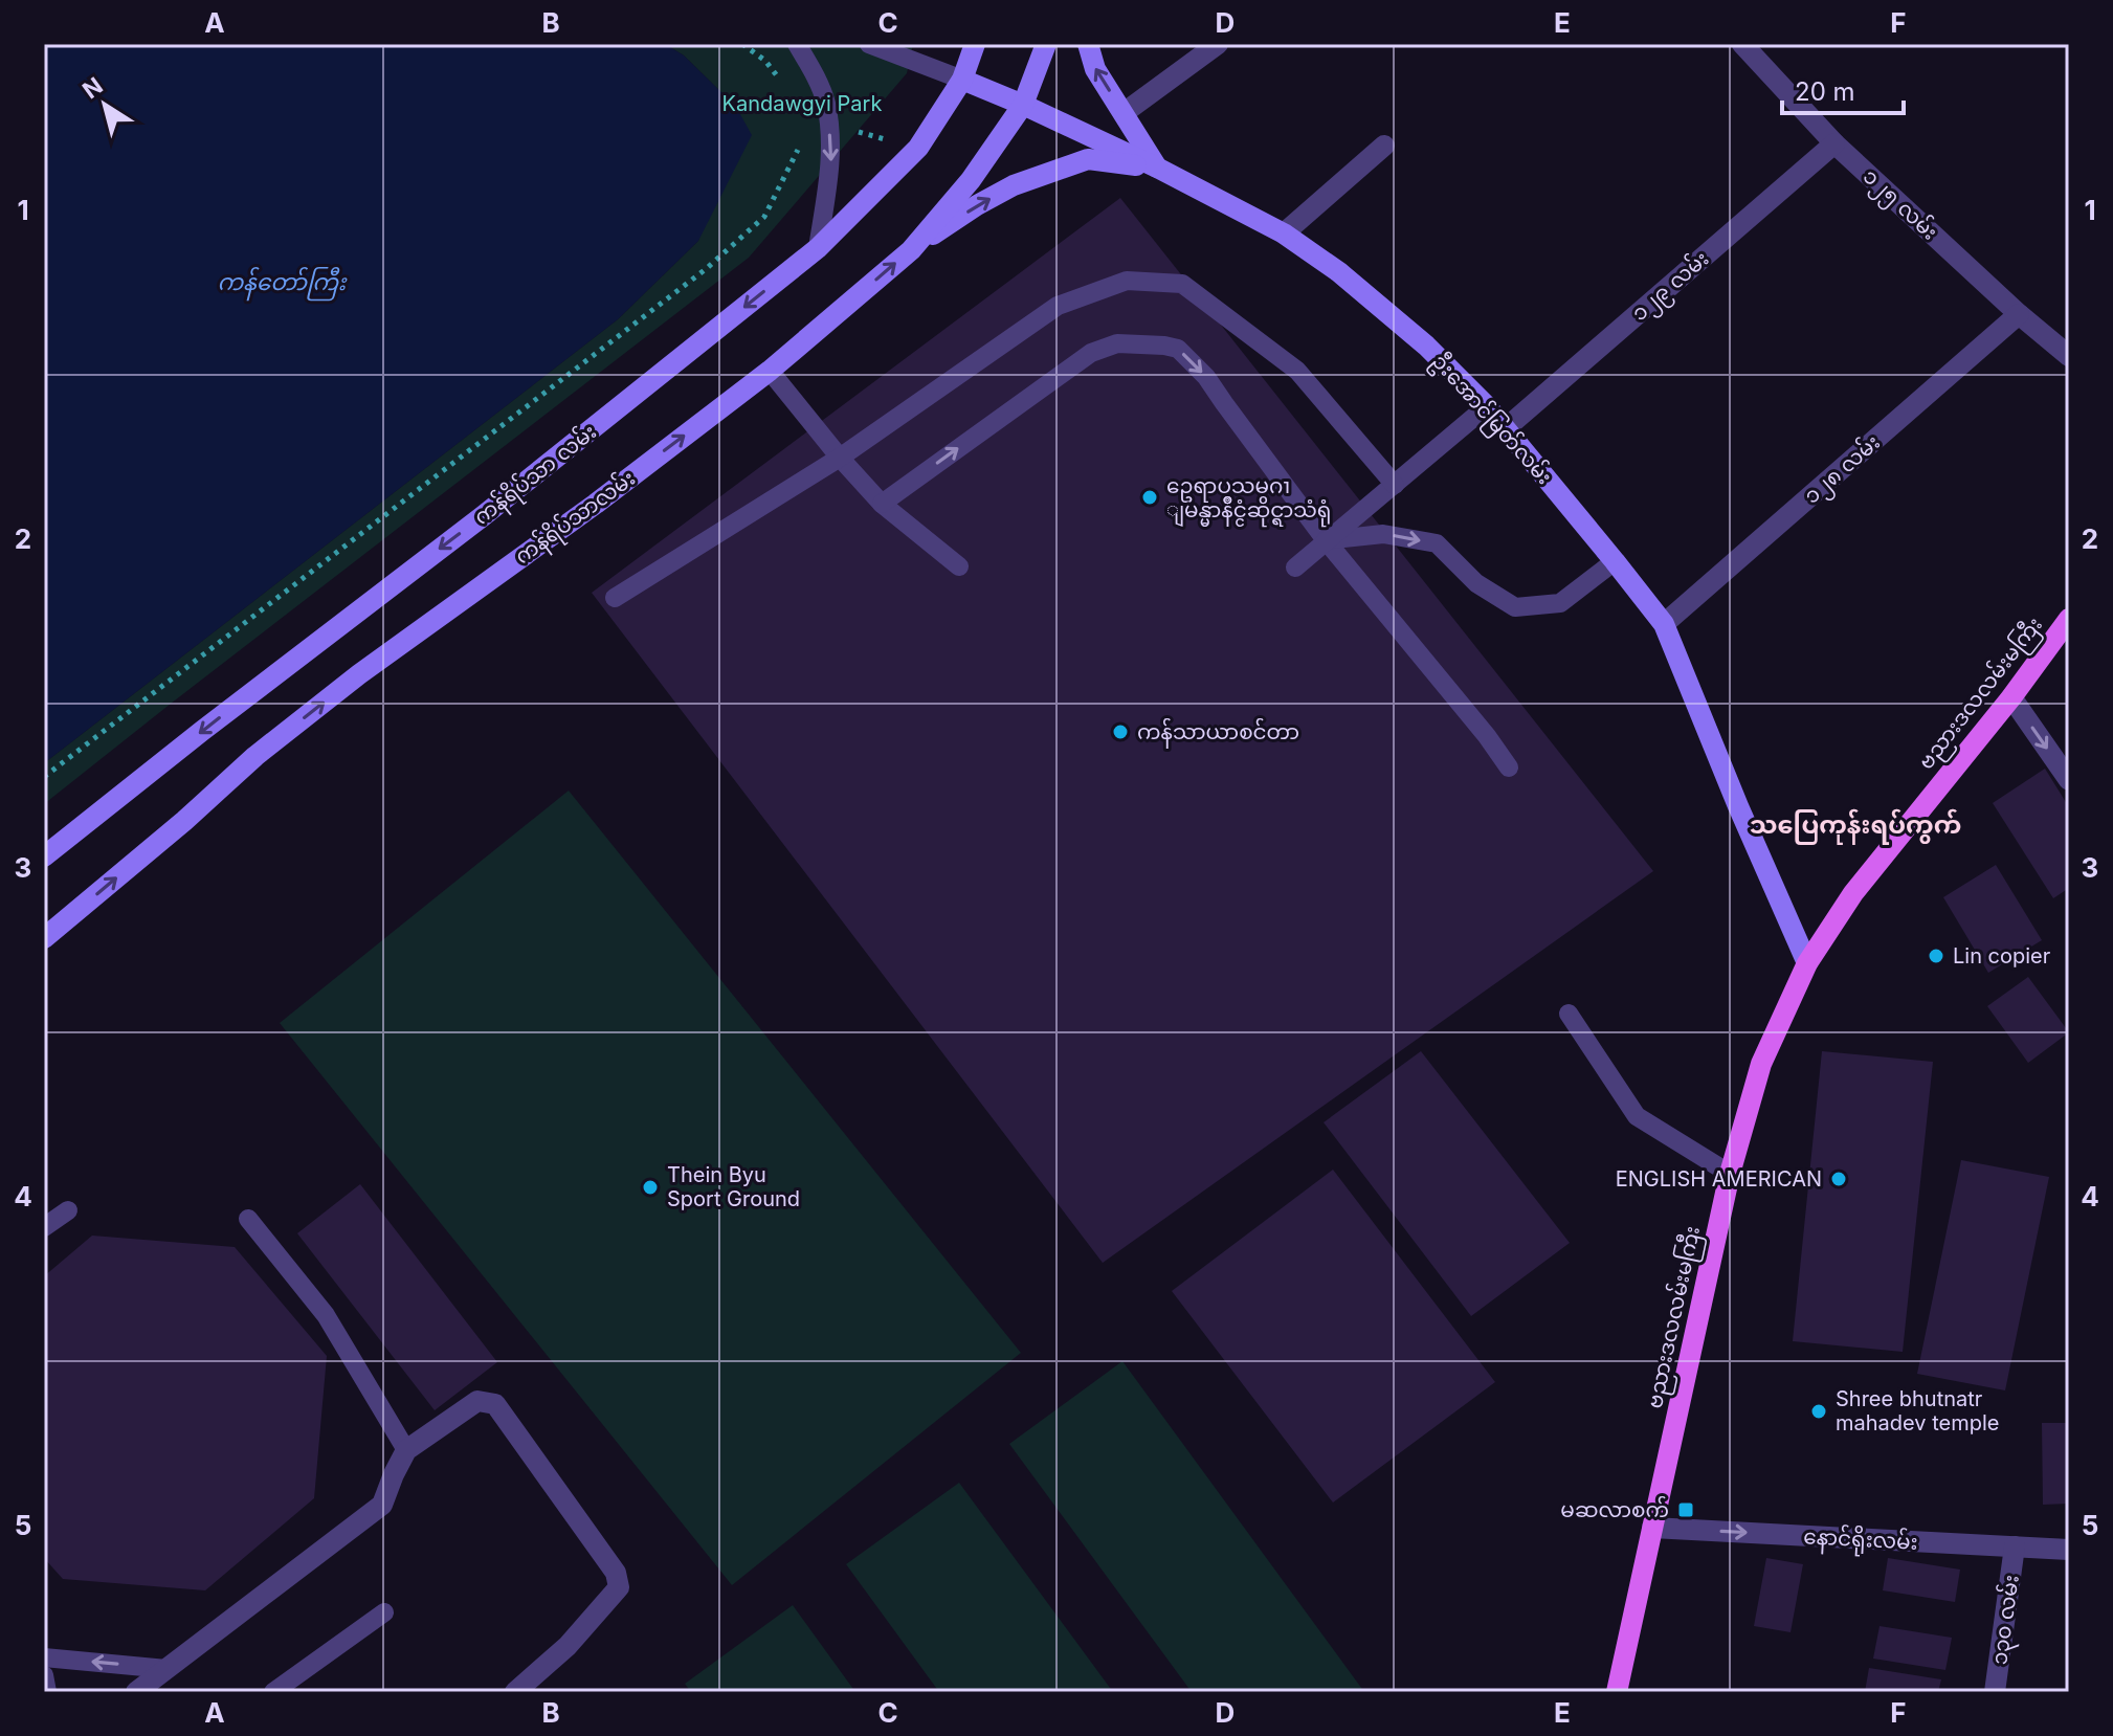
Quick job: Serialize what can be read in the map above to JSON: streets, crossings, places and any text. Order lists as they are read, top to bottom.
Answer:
{
  "streets": {
    "main road": [
      "ဦးအောင်မြတ်လမ်း",
      "ကန်ရိပ်သာ လမ်း",
      "ကန်ရိပ်သာလမ်း",
      "ဗညားဒလလမ်းမကြီး"
    ],
    "street": [
      "၁၂၅ လမ်း",
      "၁၂၉ လမ်း",
      "၁၂၈ လမ်း",
      "နောင်ရိုးလမ်း",
      "၁၃၀ လမ်း"
    ]
  },
  "crossings": [
    ["၁၂၅ လမ်း", "၁၂၉ လမ်း"],
    ["၁၂၅ လမ်း", "၁၂၈ လမ်း"],
    ["၁၂၉ လမ်း", "ဦးအောင်မြတ်လမ်း"],
    ["ဦးအောင်မြတ်လမ်း", "၁၂၈ လမ်း"],
    ["ဦးအောင်မြတ်လမ်း", "ကန်ရိပ်သာ လမ်း"],
    ["ဦးအောင်မြတ်လမ်း", "ကန်ရိပ်သာလမ်း"],
    ["ဦးအောင်မြတ်လမ်း", "ဗညားဒလလမ်းမကြီး"],
    ["ဗညားဒလလမ်းမကြီး", "နောင်ရိုးလမ်း"],
    ["နောင်ရိုးလမ်း", "၁၃၀ လမ်း"]
  ],
  "one_way": ["ကန်ရိပ်သာ လမ်း", "ကန်ရိပ်သာလမ်း", "နောင်ရိုးလမ်း"],
  "districts": ["သပြေကုန်းရပ်ကွက်"],
  "water": ["ကန်တော်ကြီး"],
  "parks": ["Kandawgyi Park"],
  "places": {
    "other": [
      "ဥေရာပသမဂၢ ျမန္မာနိဳင္ငံဆိုင္ရာသံရုံ",
      "ကန်သာယာစင်တာ",
      "Lin copier",
      "ENGLISH AMERICAN",
      "Thein Byu Sport Ground",
      "Shree bhutnatr mahadev temple"
    ],
    "transit": ["မဆလာစက်"]
  },
  "scale_bar": "20 m",
  "north": "top left",
  "grid": {
    "columns": [
      "A",
      "B",
      "C",
      "D",
      "E",
      "F"
    ],
    "rows": [
      "1",
      "2",
      "3",
      "4",
      "5"
    ]
  }
}
